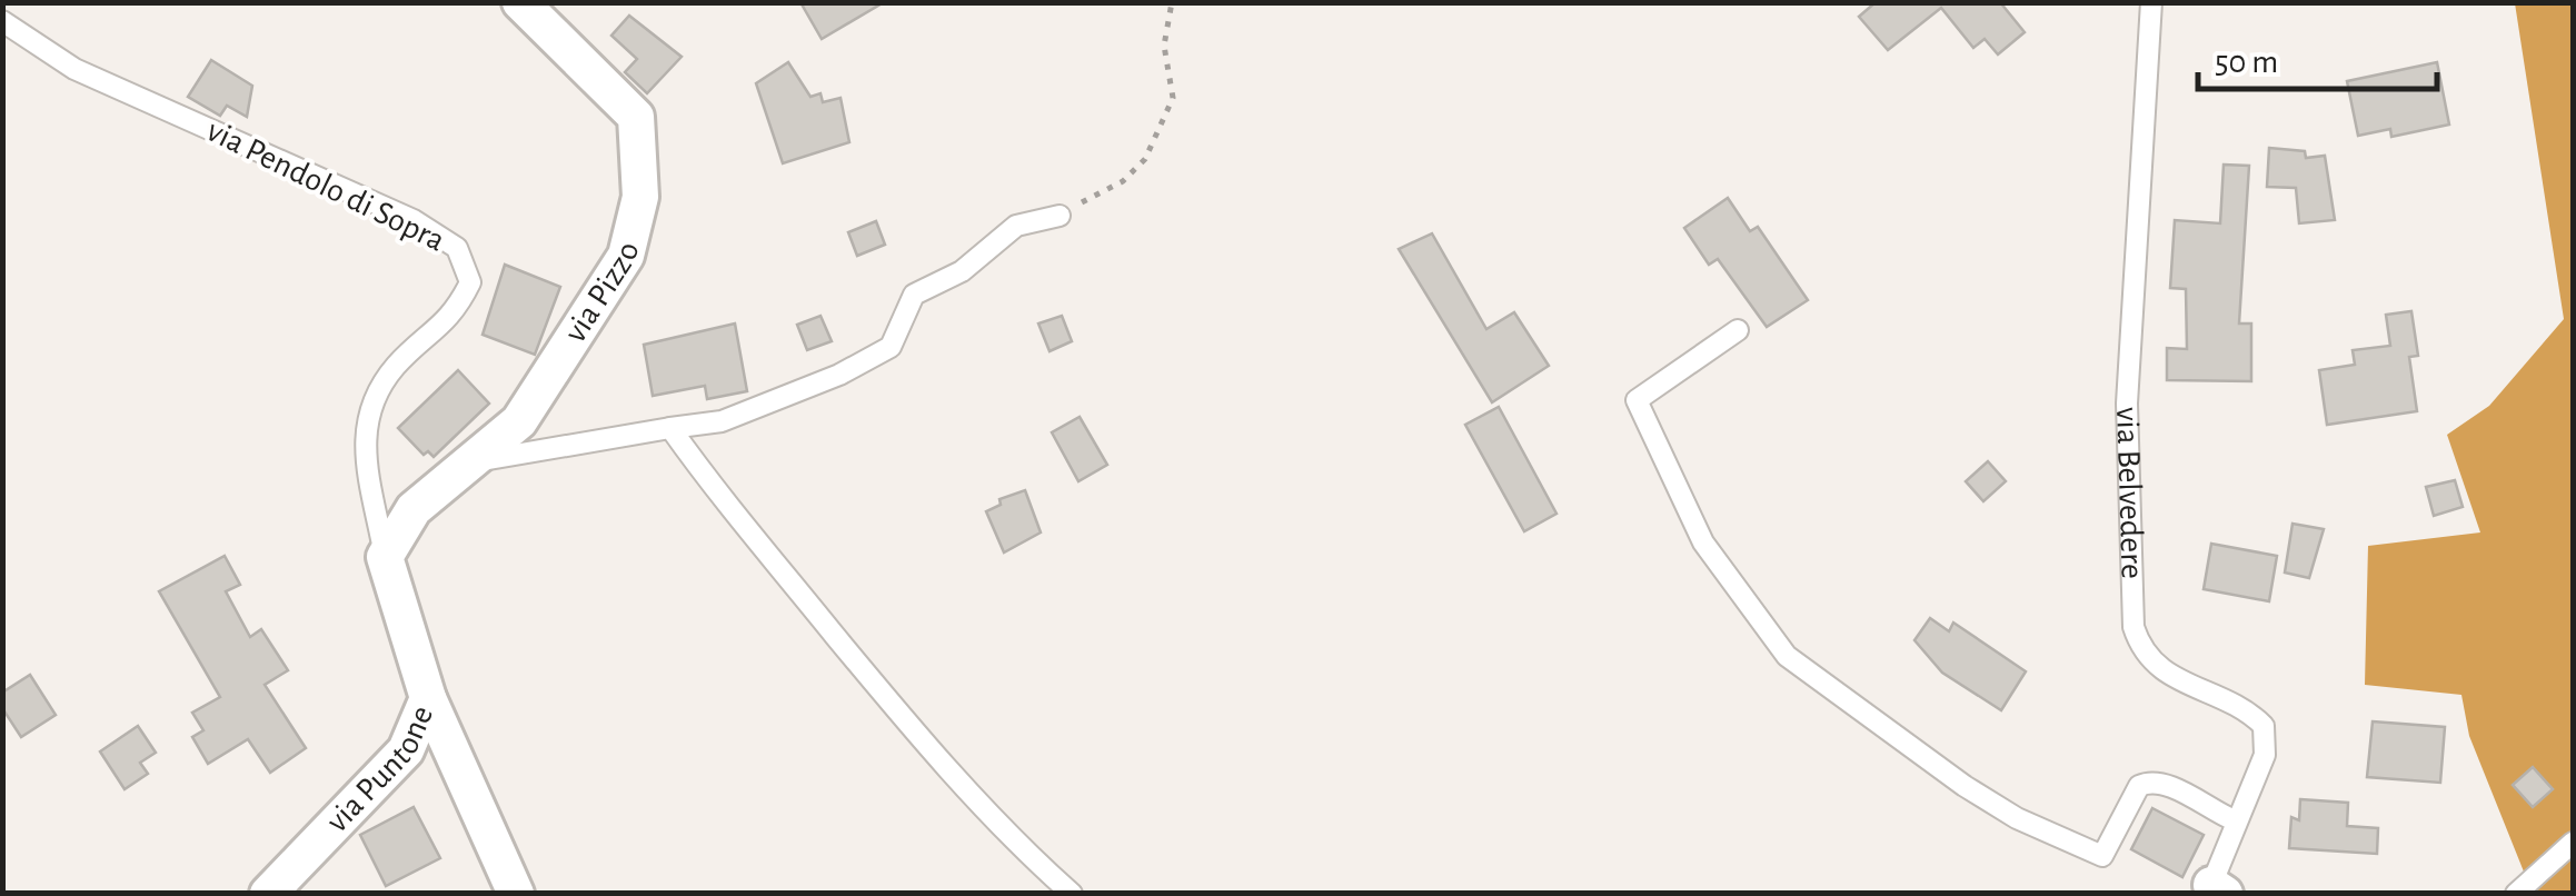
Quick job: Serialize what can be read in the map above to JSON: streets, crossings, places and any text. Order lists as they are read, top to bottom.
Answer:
{
  "streets": {
    "street": ["via Pizzo", "via Puntone"],
    "lane": ["via Pendolo di Sopra", "via Belvedere"]
  },
  "crossings": [
    ["via Pendolo di Sopra", "via Pizzo"],
    ["via Pendolo di Sopra", "via Puntone"],
    ["via Pizzo", "via Puntone"]
  ],
  "scale_bar": "50 m"
}
